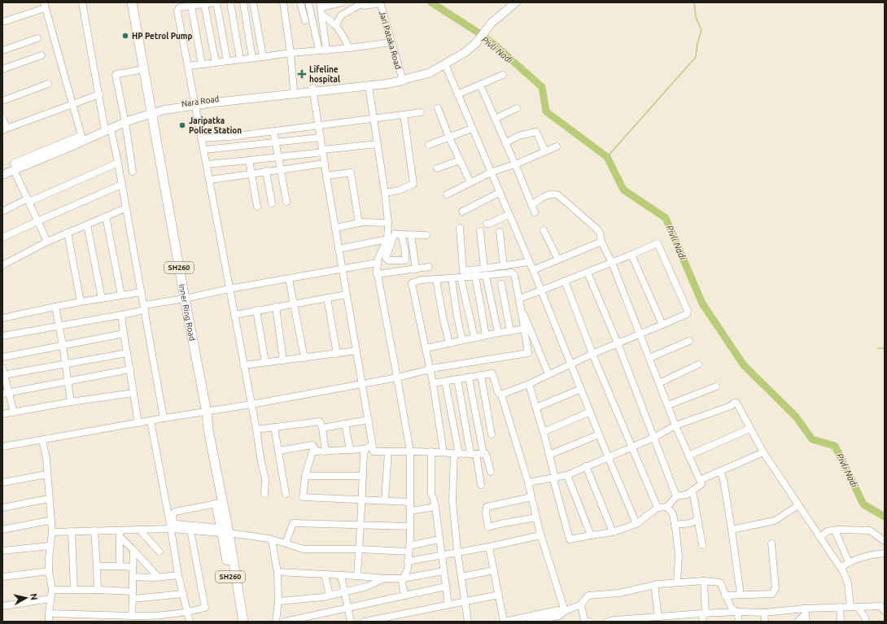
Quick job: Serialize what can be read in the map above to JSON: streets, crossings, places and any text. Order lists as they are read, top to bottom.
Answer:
{
  "streets": {
    "highway": ["SH260", "Inner Ring Road"],
    "main road": ["Nara Road"],
    "street": ["Jari Pataka Road"]
  },
  "crossings": [
    ["Jari Pataka Road", "Nara Road"],
    ["Nara Road", "Inner Ring Road"]
  ],
  "water": ["Pivli Nadi"],
  "places": {
    "other": ["HP Petrol Pump", "Jaripatka Police Station"],
    "health": ["Lifeline hospital"]
  },
  "north": "right"
}
